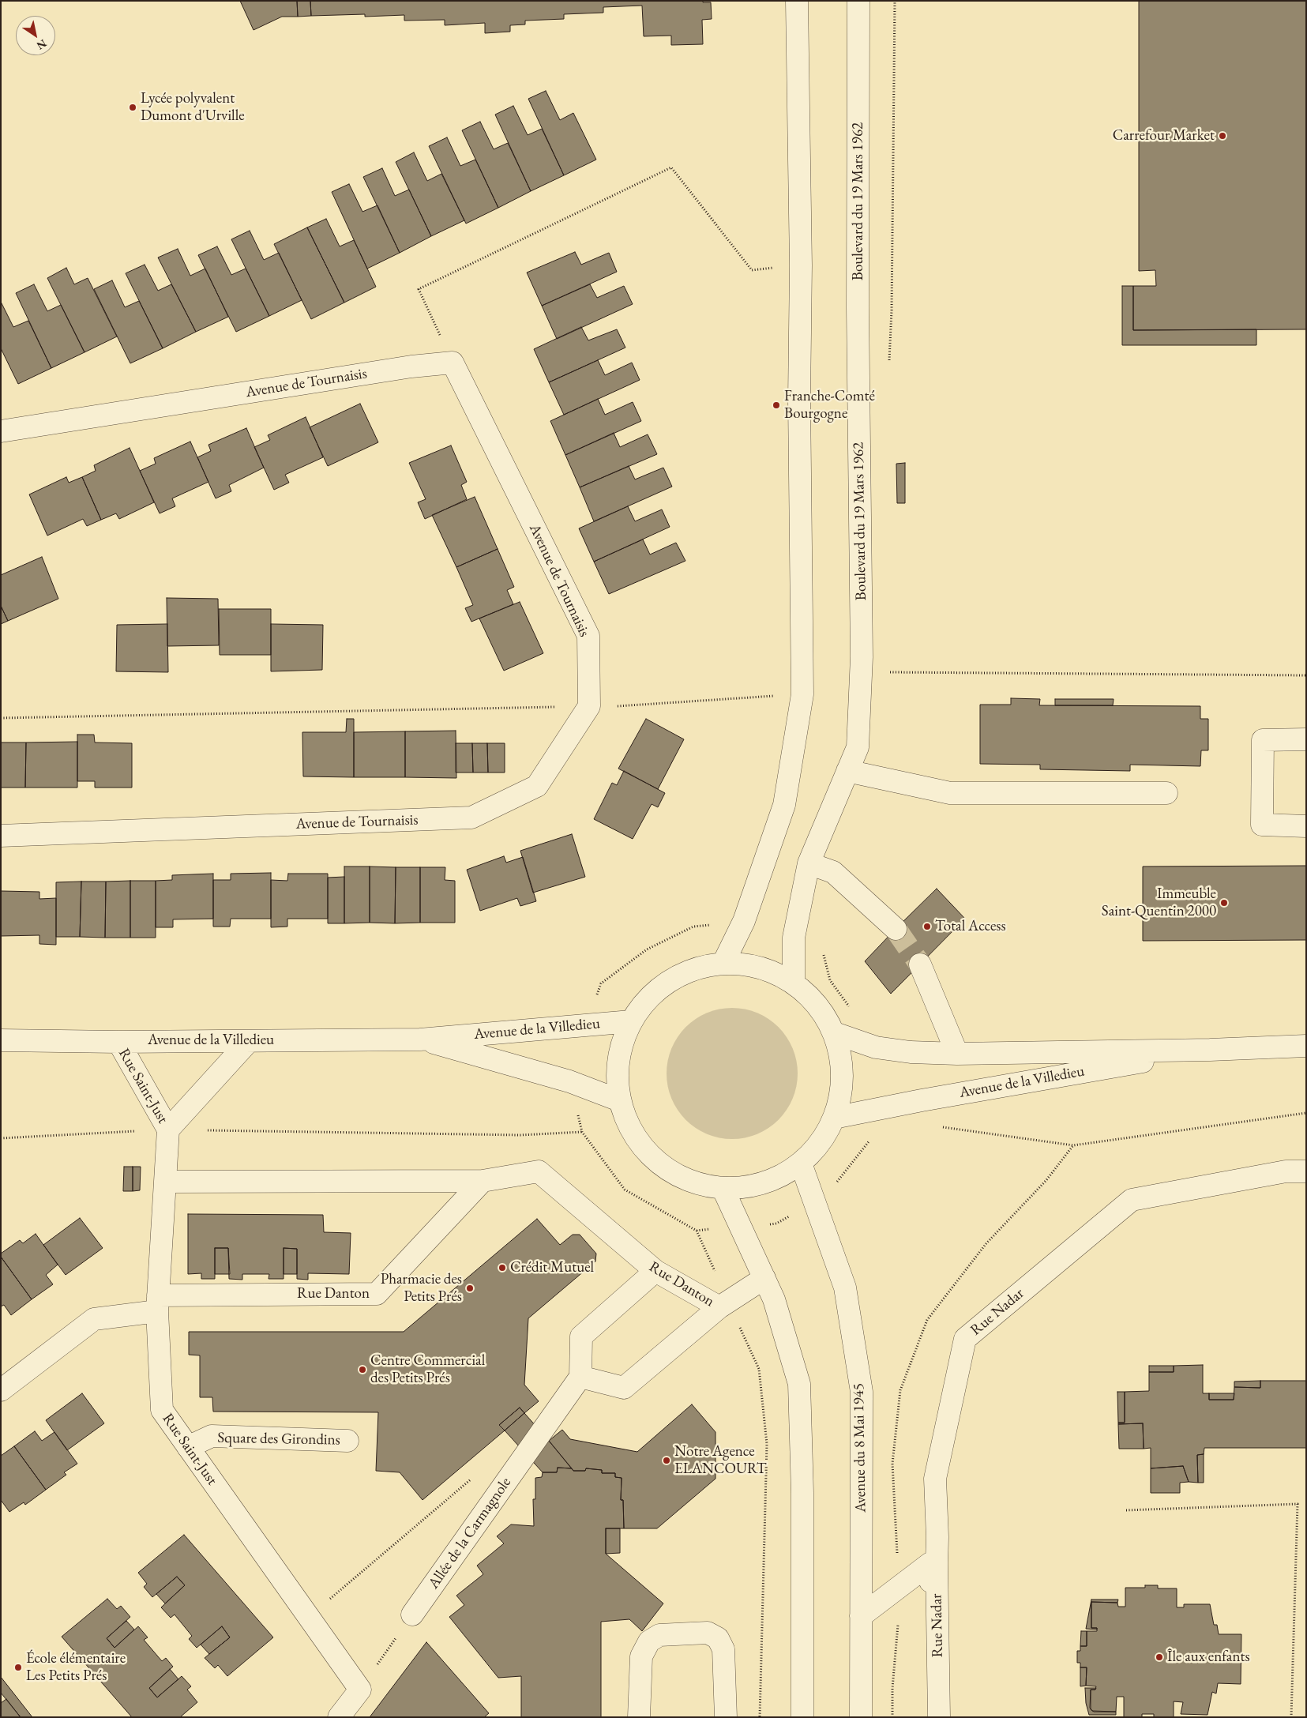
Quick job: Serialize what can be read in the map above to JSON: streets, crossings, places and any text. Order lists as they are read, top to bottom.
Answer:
{
  "streets": {
    "street": [
      "Boulevard du 19 Mars 1962",
      "Avenue de Tournaisis",
      "Avenue de la Villedieu",
      "Rue Saint-Just",
      "Rue Danton",
      "Rue Nadar",
      "Square des Girondins",
      "Avenue du 8 Mai 1945",
      "Allée de la Carmagnole"
    ]
  },
  "crossings": [
    ["Avenue de la Villedieu", "Rue Saint-Just"],
    ["Rue Saint-Just", "Rue Danton"],
    ["Rue Saint-Just", "Square des Girondins"]
  ],
  "places": [
    "Lycée polyvalent Dumont d'Urville",
    "Carrefour Market",
    "Franche-Comté Bourgogne",
    "Immeuble Saint-Quentin 2000",
    "Total Access",
    "Crédit Mutuel",
    "Pharmacie des Petits Prés",
    "Centre Commercial des Petits Prés",
    "Notre Agence ELANCOURT",
    "Île aux enfants",
    "École élémentaire Les Petits Prés"
  ],
  "north": "bottom right"
}
